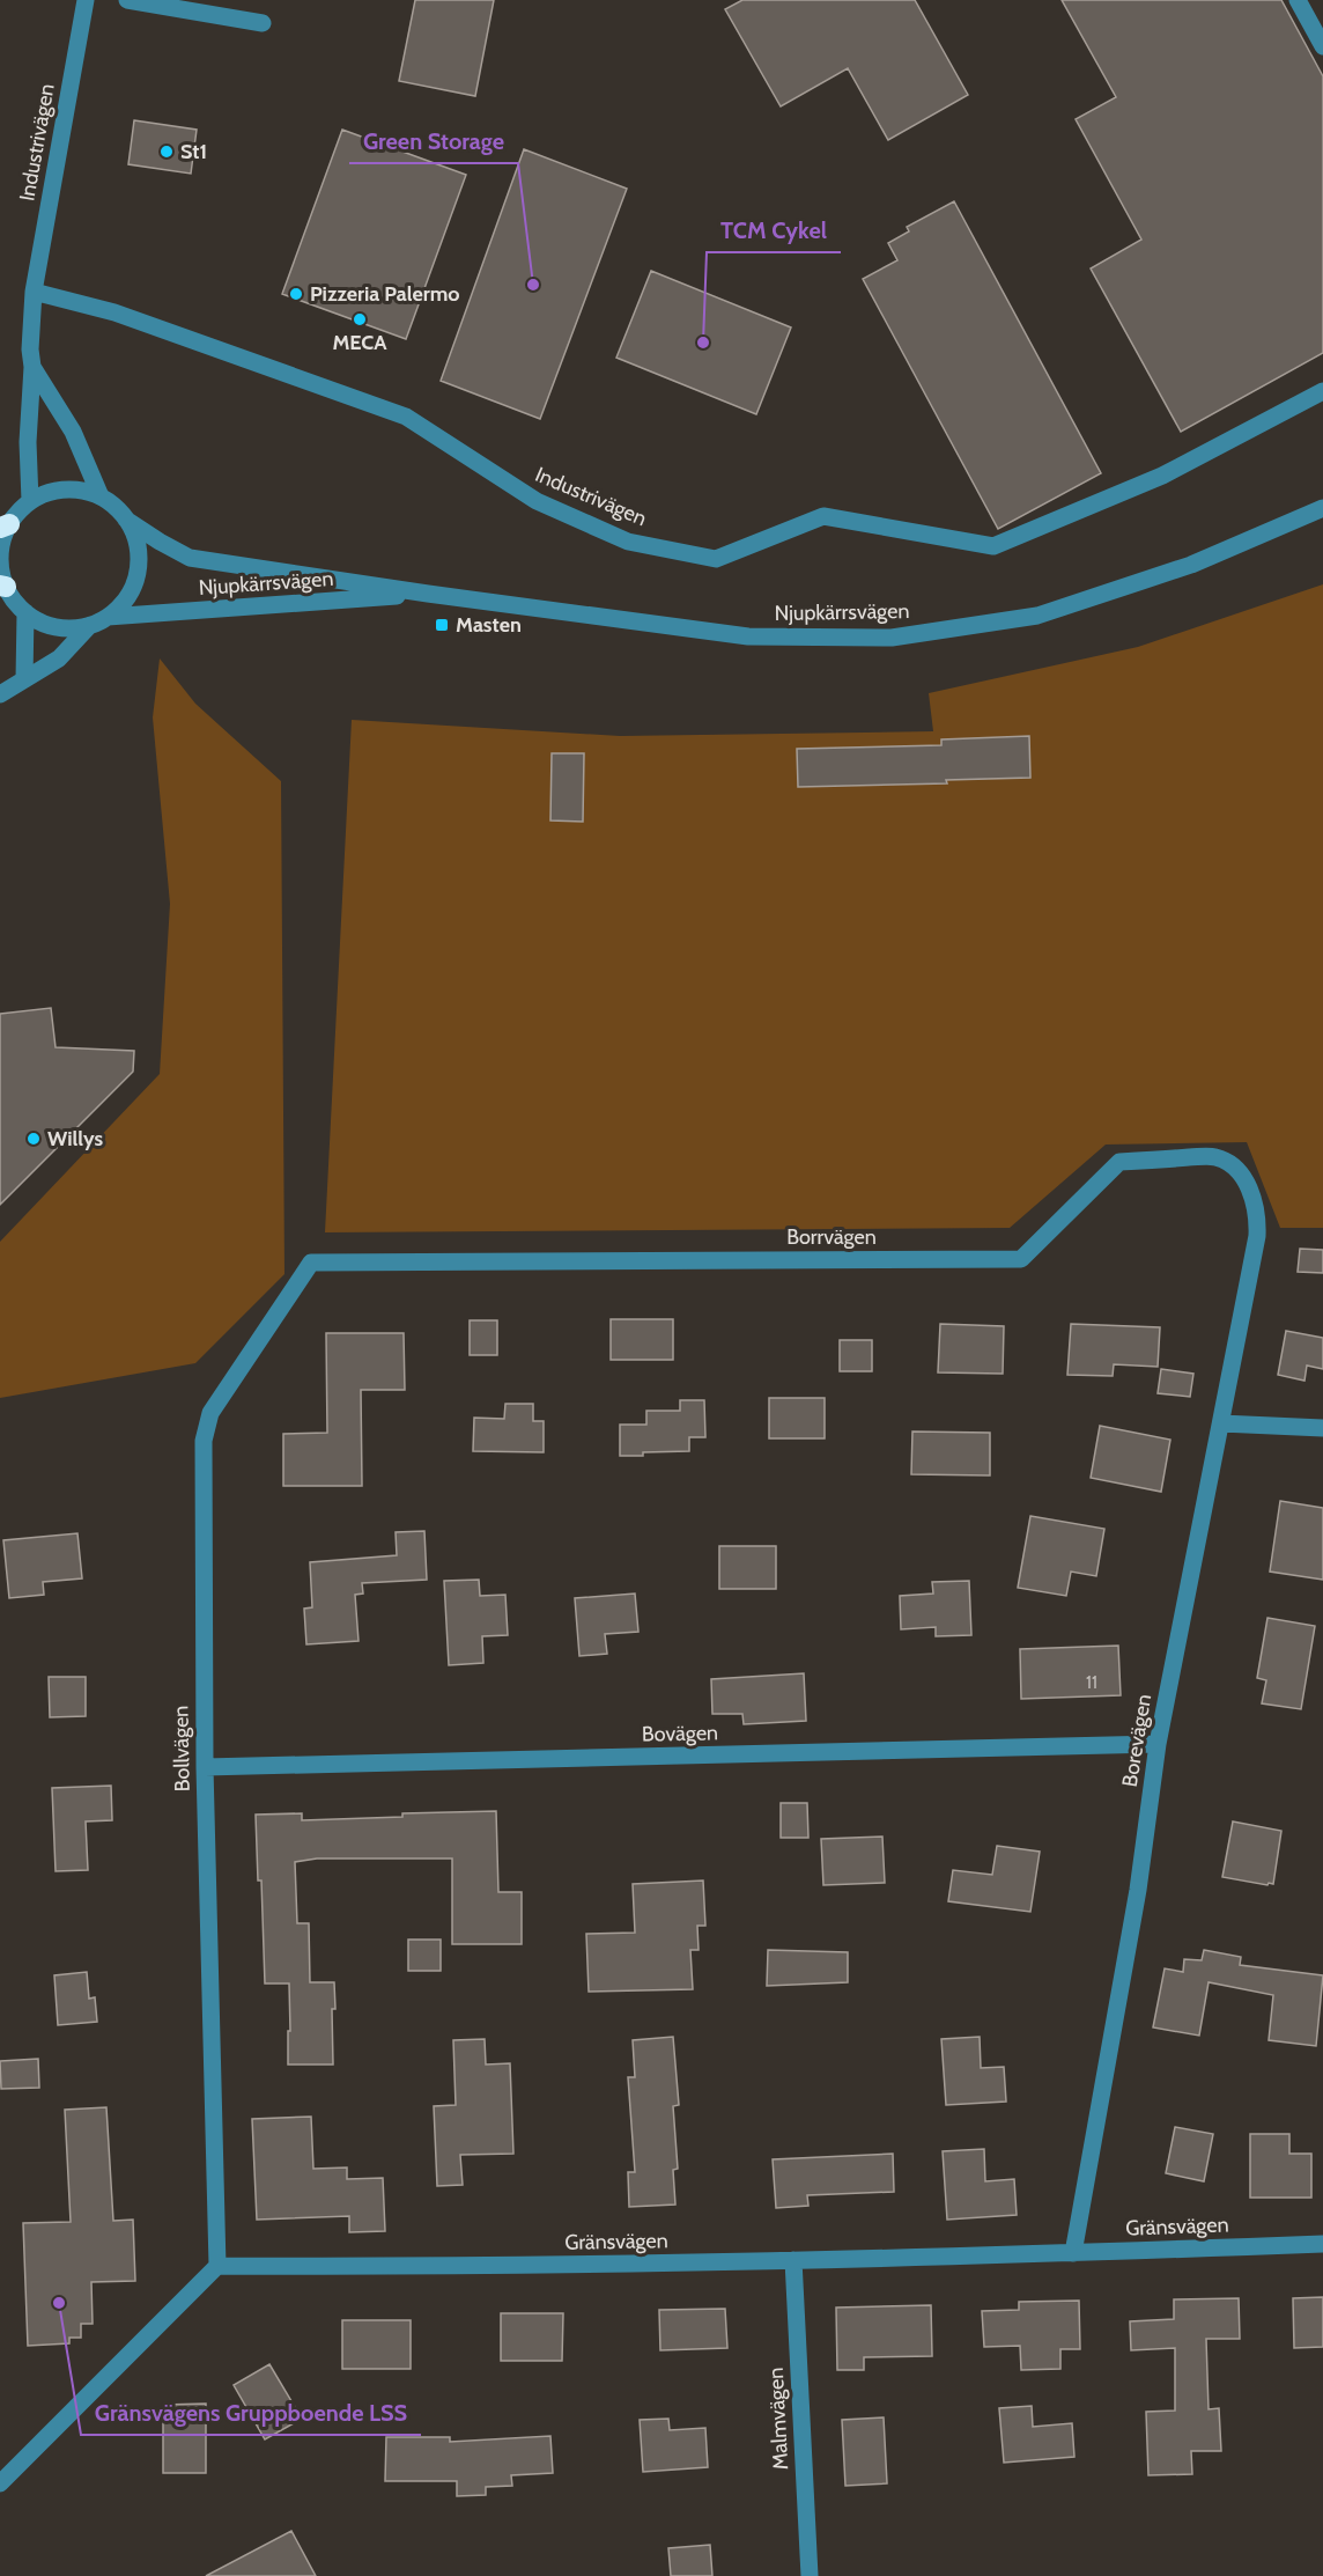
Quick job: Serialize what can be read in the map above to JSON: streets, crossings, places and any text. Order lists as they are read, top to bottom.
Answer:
{
  "streets": {
    "street": [
      "Industrivägen",
      "Njupkärrsvägen",
      "Borrvägen",
      "Bovägen",
      "Borevägen",
      "Bollvägen",
      "Gränsvägen",
      "Malmvägen"
    ]
  },
  "crossings": [
    ["Industrivägen", "Njupkärrsvägen"],
    ["Borrvägen", "Borevägen"],
    ["Borrvägen", "Bollvägen"],
    ["Bovägen", "Borevägen"],
    ["Bovägen", "Bollvägen"],
    ["Borevägen", "Gränsvägen"],
    ["Bollvägen", "Gränsvägen"],
    ["Gränsvägen", "Malmvägen"]
  ],
  "places": {
    "other": [
      "St1",
      "Green Storage",
      "Pizzeria Palermo",
      "MECA",
      "TCM Cykel",
      "Willys",
      "Gränsvägens Gruppboende LSS"
    ],
    "transit": ["Masten"]
  },
  "house_numbers": ["11"]
}
